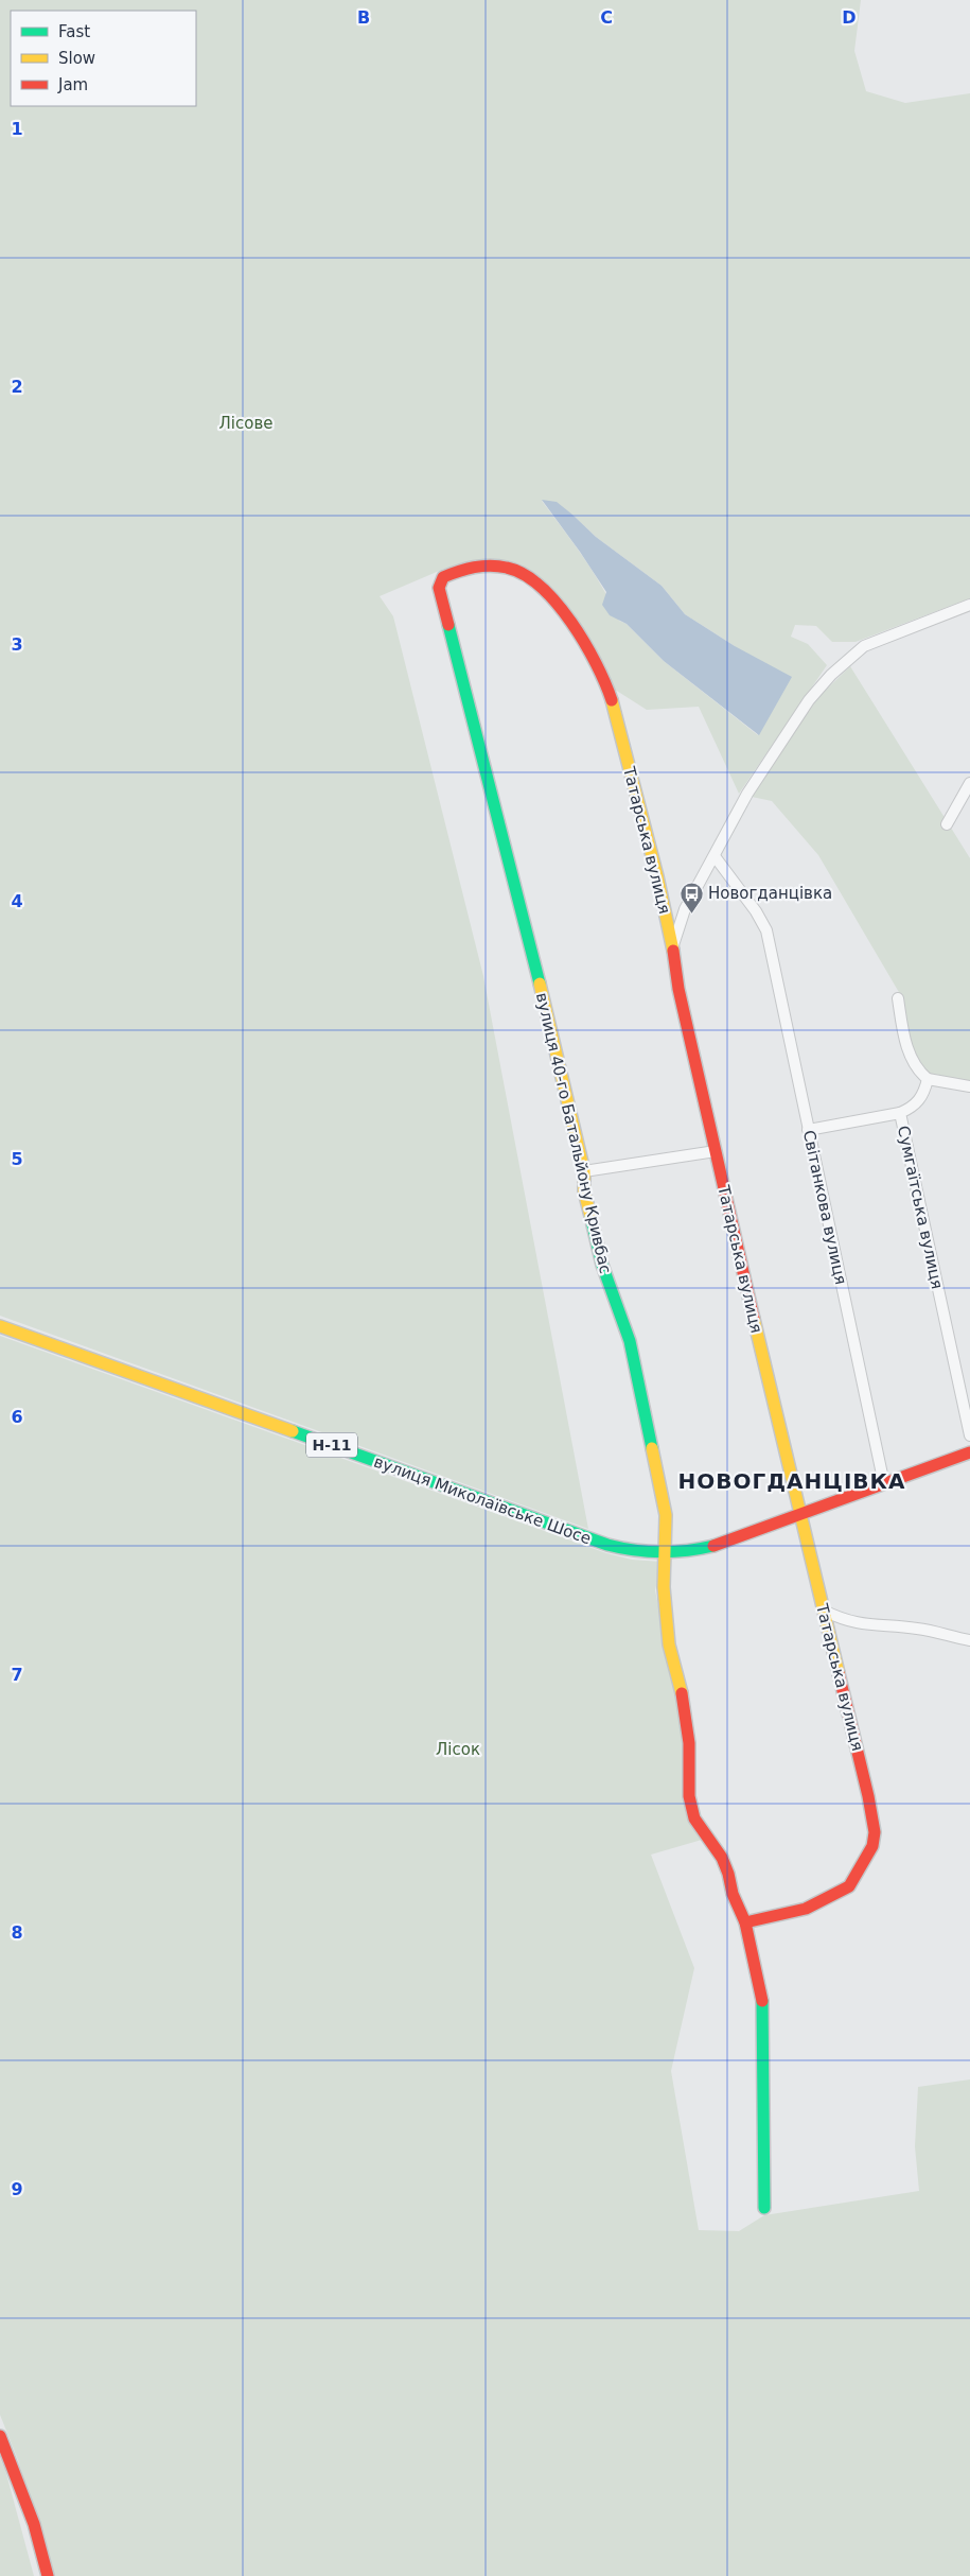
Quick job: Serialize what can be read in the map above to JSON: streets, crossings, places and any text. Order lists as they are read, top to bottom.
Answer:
{
  "streets": {
    "street": [
      "Татарська вулиця",
      "вулиця 40-го Батальйону Кривбас",
      "Світанкова вулиця",
      "Сумгаїтська вулиця",
      "Н-11",
      "вулиця Миколаївське Шосе"
    ]
  },
  "crossings": [
    ["Татарська вулиця", "вулиця 40-го Батальйону Кривбас"],
    ["Татарська вулиця", "вулиця Миколаївське Шосе"],
    ["вулиця 40-го Батальйону Кривбас", "вулиця Миколаївське Шосе"],
    ["Світанкова вулиця", "вулиця Миколаївське Шосе"]
  ],
  "districts": ["НОВОГДАНЦІВКА"],
  "parks": ["Лісове", "Лісок"],
  "places": {
    "bus stop": ["Новогданцівка"]
  },
  "legend": ["Fast", "Slow", "Jam"],
  "grid": {
    "columns": ["B", "C", "D"],
    "rows": [
      "1",
      "2",
      "3",
      "4",
      "5",
      "6",
      "7",
      "8",
      "9"
    ]
  }
}
